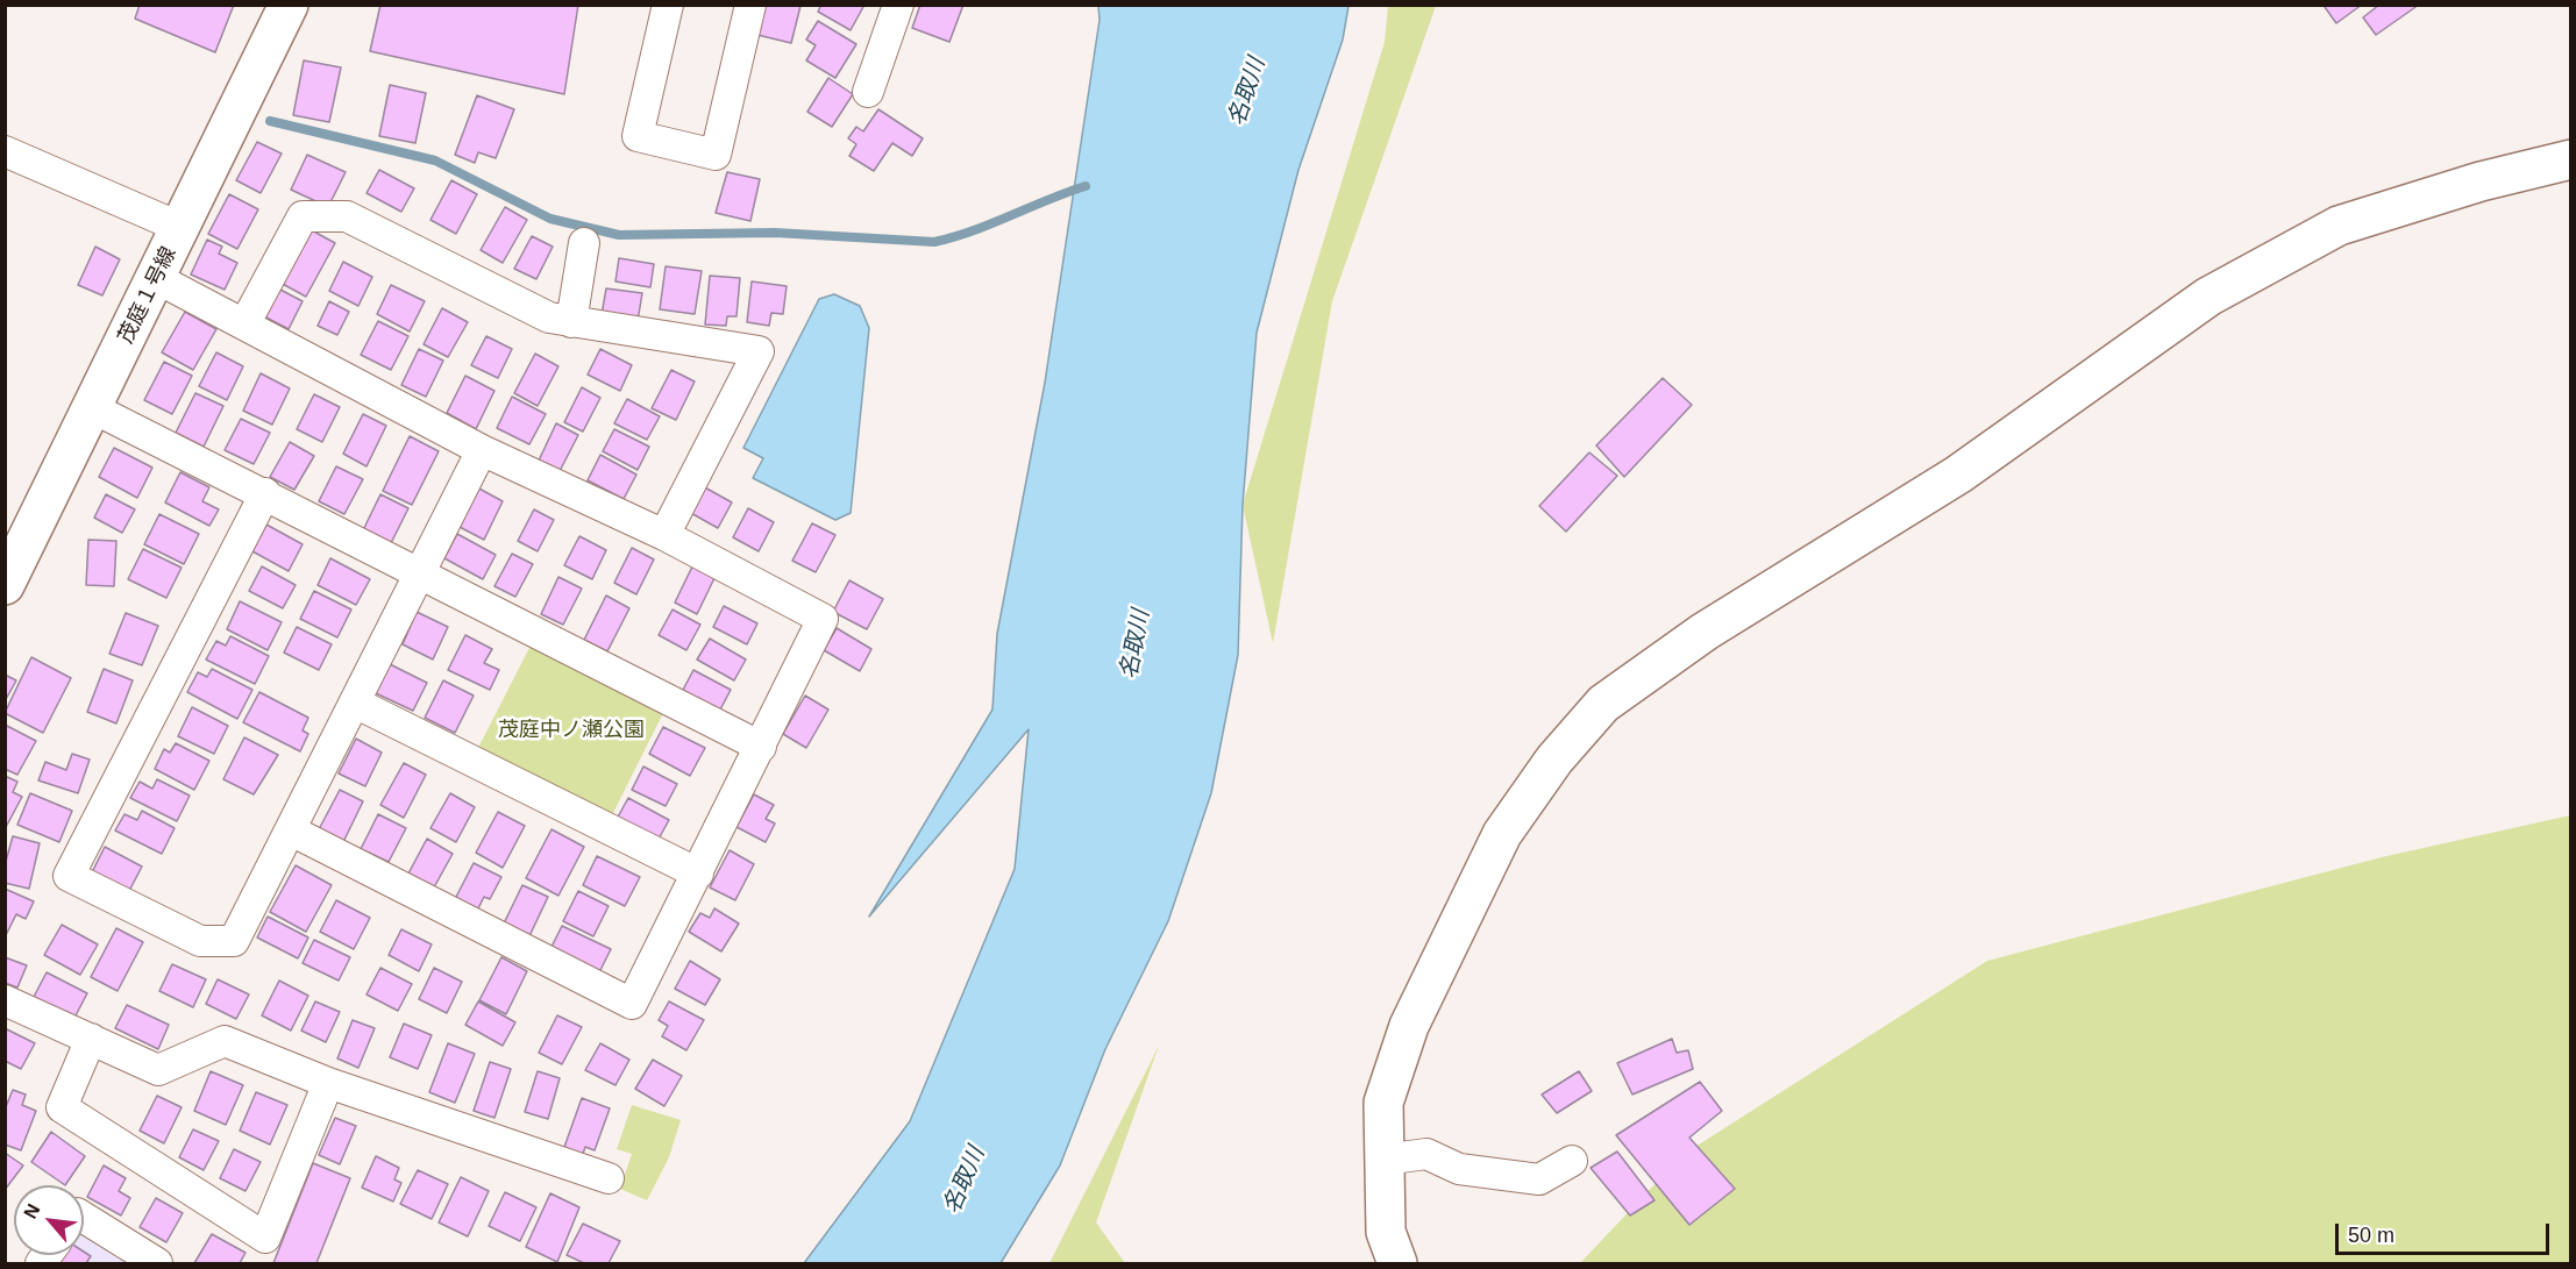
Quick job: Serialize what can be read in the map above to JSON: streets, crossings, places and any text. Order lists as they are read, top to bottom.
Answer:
{
  "streets": {
    "street": ["茂庭１号線"]
  },
  "water": ["名取川"],
  "parks": ["茂庭中ノ瀬公園"],
  "scale_bar": "50 m",
  "north": "top left"
}
